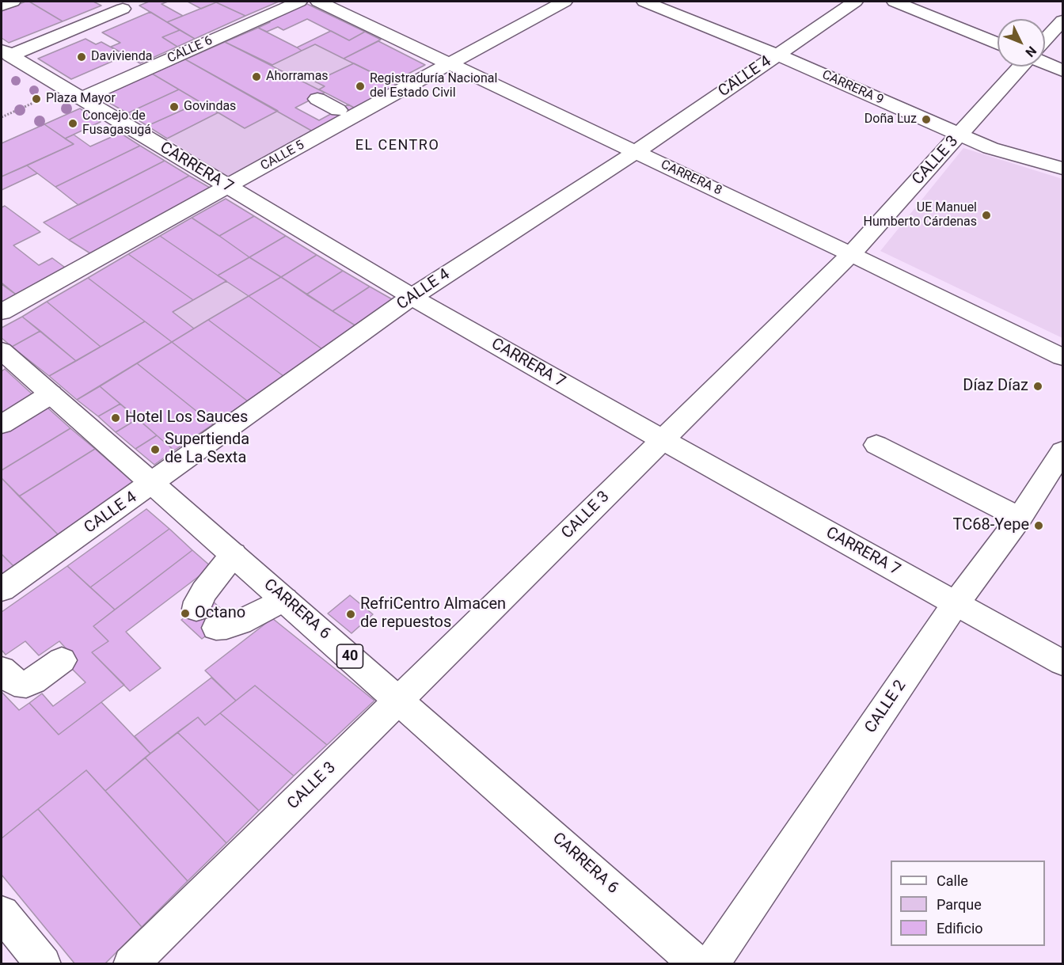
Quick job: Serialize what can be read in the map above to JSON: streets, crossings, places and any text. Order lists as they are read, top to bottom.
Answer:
{
  "streets": {
    "street": [
      "CALLE 6",
      "CALLE 4",
      "CARRERA 9",
      "CALLE 5",
      "CALLE 3",
      "CARRERA 7",
      "CARRERA 8",
      "CARRERA 6",
      "40",
      "CALLE 2"
    ]
  },
  "crossings": [
    ["CALLE 6", "CARRERA 7"],
    ["CALLE 4", "CARRERA 9"],
    ["CALLE 4", "CARRERA 7"],
    ["CALLE 4", "CARRERA 8"],
    ["CALLE 4", "CARRERA 6"],
    ["CARRERA 9", "CALLE 3"],
    ["CALLE 5", "CARRERA 7"],
    ["CALLE 5", "CARRERA 8"],
    ["CALLE 3", "CARRERA 7"],
    ["CALLE 3", "CARRERA 8"],
    ["CALLE 3", "CARRERA 6"],
    ["CARRERA 7", "CALLE 2"]
  ],
  "districts": ["EL CENTRO"],
  "places": [
    "Davivienda",
    "Ahorramas",
    "Registraduría Nacional del Estado Civil",
    "Plaza Mayor",
    "Govindas",
    "Doña Luz",
    "Concejo de Fusagasugá",
    "UE Manuel Humberto Cárdenas",
    "Díaz Díaz",
    "Hotel Los Sauces",
    "Supertienda de La Sexta",
    "TC68-Yepe",
    "Octano",
    "RefriCentro Almacen de repuestos"
  ],
  "legend": ["Calle", "Parque", "Edificio"],
  "north": "bottom right"
}
